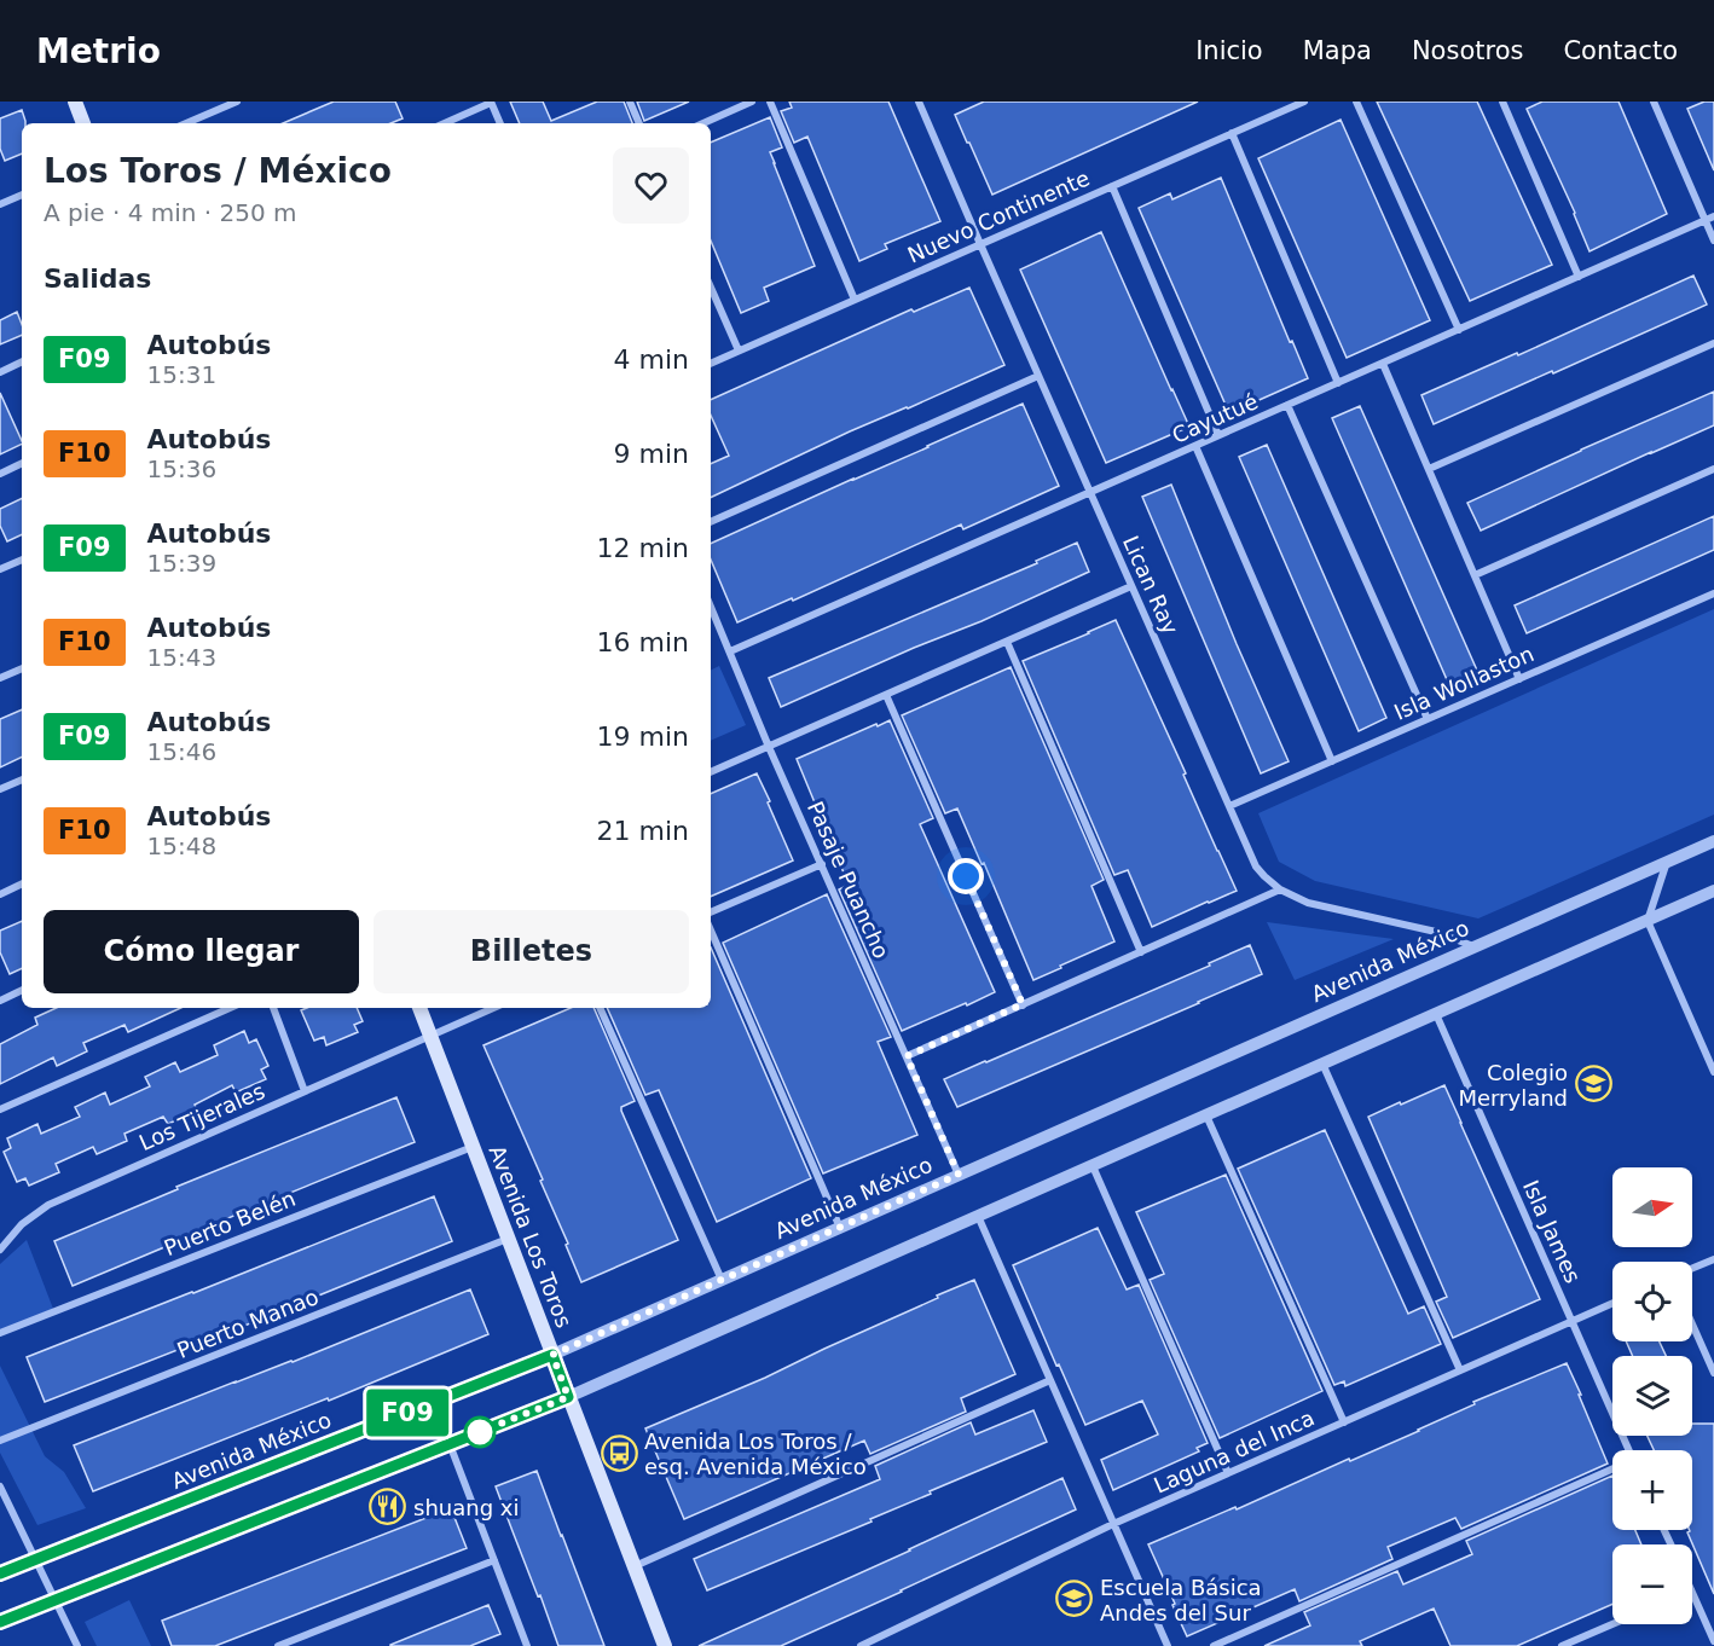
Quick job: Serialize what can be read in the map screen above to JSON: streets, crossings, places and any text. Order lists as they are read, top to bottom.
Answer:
{
  "streets": {
    "main road": ["Avenida México", "Avenida Los Toros"],
    "street": [
      "Nuevo Continente",
      "Cayutué",
      "Lican Ray",
      "Isla Wollaston",
      "Pasaje Puancho",
      "Los Tijerales",
      "Puerto Belén",
      "Isla James",
      "Puerto Manao",
      "Laguna del Inca"
    ]
  },
  "crossings": [
    ["Nuevo Continente", "Lican Ray"],
    ["Cayutué", "Lican Ray"],
    ["Cayutué", "Pasaje Puancho"],
    ["Lican Ray", "Isla Wollaston"],
    ["Lican Ray", "Avenida México"],
    ["Pasaje Puancho", "Avenida México"],
    ["Avenida México", "Avenida Los Toros"],
    ["Los Tijerales", "Avenida Los Toros"],
    ["Puerto Belén", "Avenida Los Toros"],
    ["Isla James", "Laguna del Inca"],
    ["Avenida Los Toros", "Puerto Manao"]
  ],
  "places": {
    "school or university": ["Colegio Merryland", "Escuela Básica Andes del Sur"],
    "bus stop": ["Avenida Los Toros / esq. Avenida México"],
    "restaurant": ["shuang xi"]
  },
  "lines": ["bus line F09"],
  "north": "right",
  "page": {
    "header": "Metrio",
    "nav": [
      "Inicio",
      "Mapa",
      "Nosotros",
      "Contacto"
    ],
    "on_map": "F09",
    "heading": [
      ["Los Toros / México", "A pie · 4 min · 250 m"],
      "Salidas"
    ],
    "list": [
      {
        "mark": "F09",
        "name": "Autobús",
        "note": "15:31",
        "value": "4 min"
      },
      {
        "mark": "F10",
        "name": "Autobús",
        "note": "15:36",
        "value": "9 min"
      },
      {
        "mark": "F09",
        "name": "Autobús",
        "note": "15:39",
        "value": "12 min"
      },
      {
        "mark": "F10",
        "name": "Autobús",
        "note": "15:43",
        "value": "16 min"
      },
      {
        "mark": "F09",
        "name": "Autobús",
        "note": "15:46",
        "value": "19 min"
      },
      {
        "mark": "F10",
        "name": "Autobús",
        "note": "15:48",
        "value": "21 min"
      }
    ],
    "buttons": ["Cómo llegar", "Billetes"],
    "map_buttons": ["+", "−"]
  }
}
